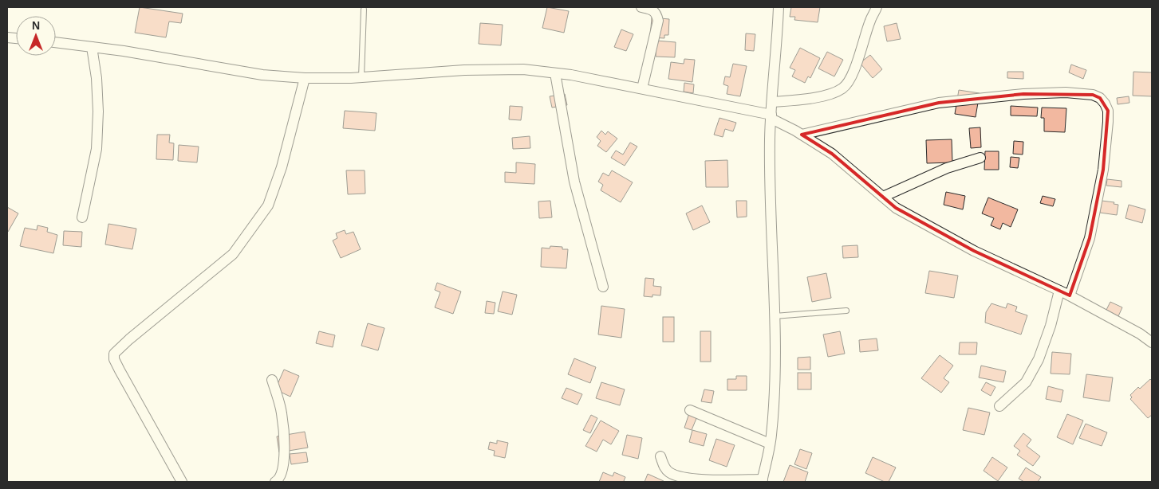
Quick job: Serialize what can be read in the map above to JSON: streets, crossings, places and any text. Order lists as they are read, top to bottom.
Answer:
{
  "north": "top"
}
